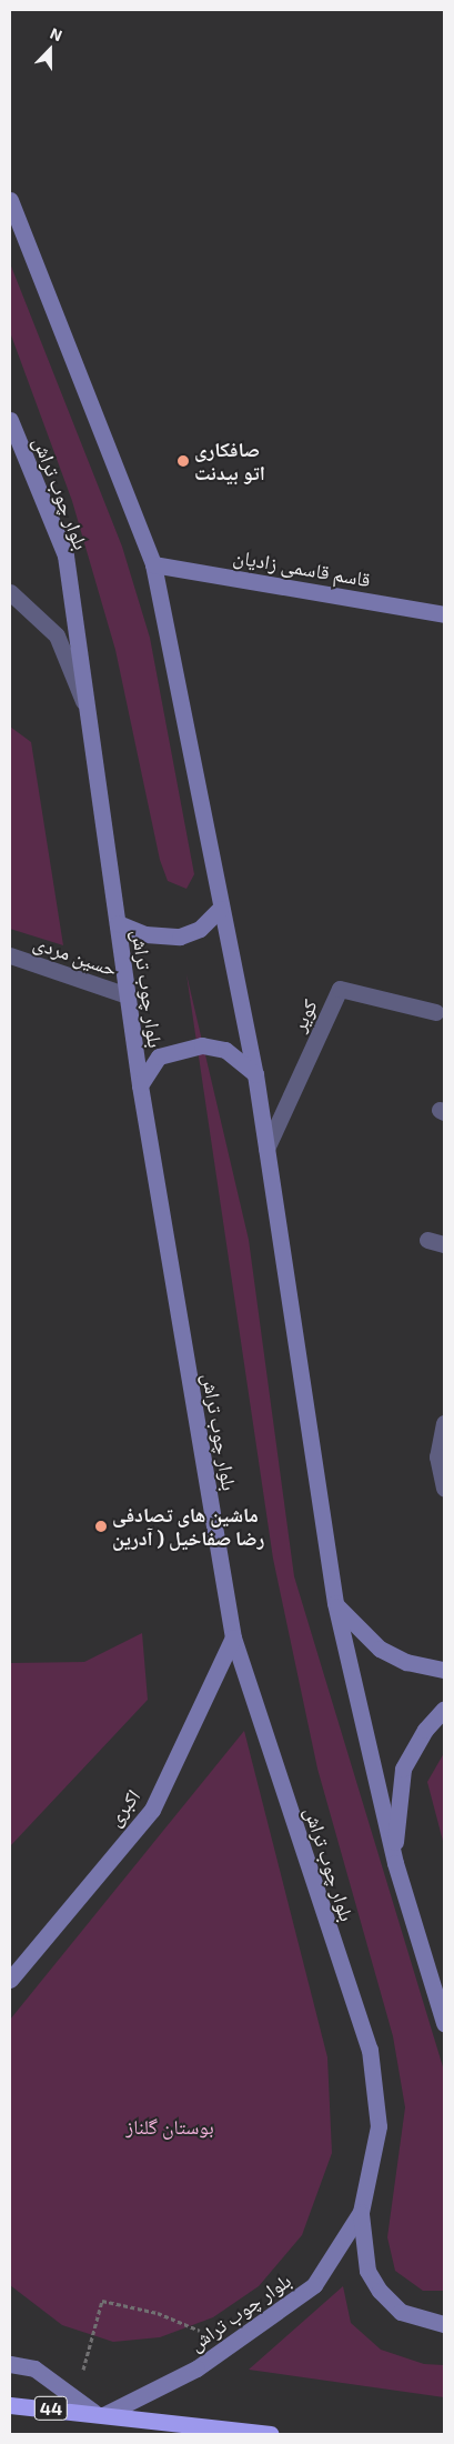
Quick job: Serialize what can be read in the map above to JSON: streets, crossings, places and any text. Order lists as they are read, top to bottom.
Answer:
{
  "streets": {
    "highway": ["44"],
    "main road": ["بلوار چوب‌ تراش", "قاسم قاسمی زادیان", "اکبری"],
    "street": ["حسین مردی", "کویر"]
  },
  "crossings": [
    ["بلوار چوب‌ تراش", "حسین مردی"],
    ["بلوار چوب‌ تراش", "اکبری"],
    ["بلوار چوب‌ تراش", "44"]
  ],
  "parks": ["بوستان گلناز"],
  "places": ["صافکاری اتو بیدنت", "ماشین های تصادفی رضا صفاخیل ( آدرین"],
  "north": "top"
}
